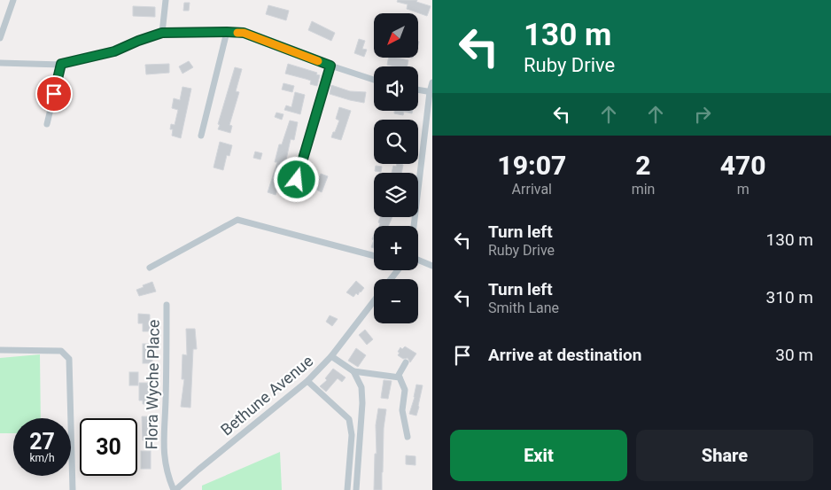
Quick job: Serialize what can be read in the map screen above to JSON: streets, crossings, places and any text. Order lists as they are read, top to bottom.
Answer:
{
  "streets": {
    "street": ["Flora Wyche Place", "Bethune Avenue"]
  },
  "crossings": [
    ["Flora Wyche Place", "Bethune Avenue"]
  ],
  "north": "bottom left",
  "page": {
    "turn": ["130 m", "Ruby Drive"],
    "map_buttons": ["+", "−"],
    "eta": [
      "19:07",
      "Arrival",
      "2",
      "min",
      "470",
      "m"
    ],
    "list": [
      {
        "name": "Turn left",
        "note": "Ruby Drive",
        "value": "130 m"
      },
      {
        "name": "Turn left",
        "note": "Smith Lane",
        "value": "310 m"
      },
      {
        "name": "Arrive at destination",
        "value": "30 m"
      }
    ],
    "speed": "27 km/h",
    "limit": "30",
    "buttons": ["Exit", "Share"]
  }
}
